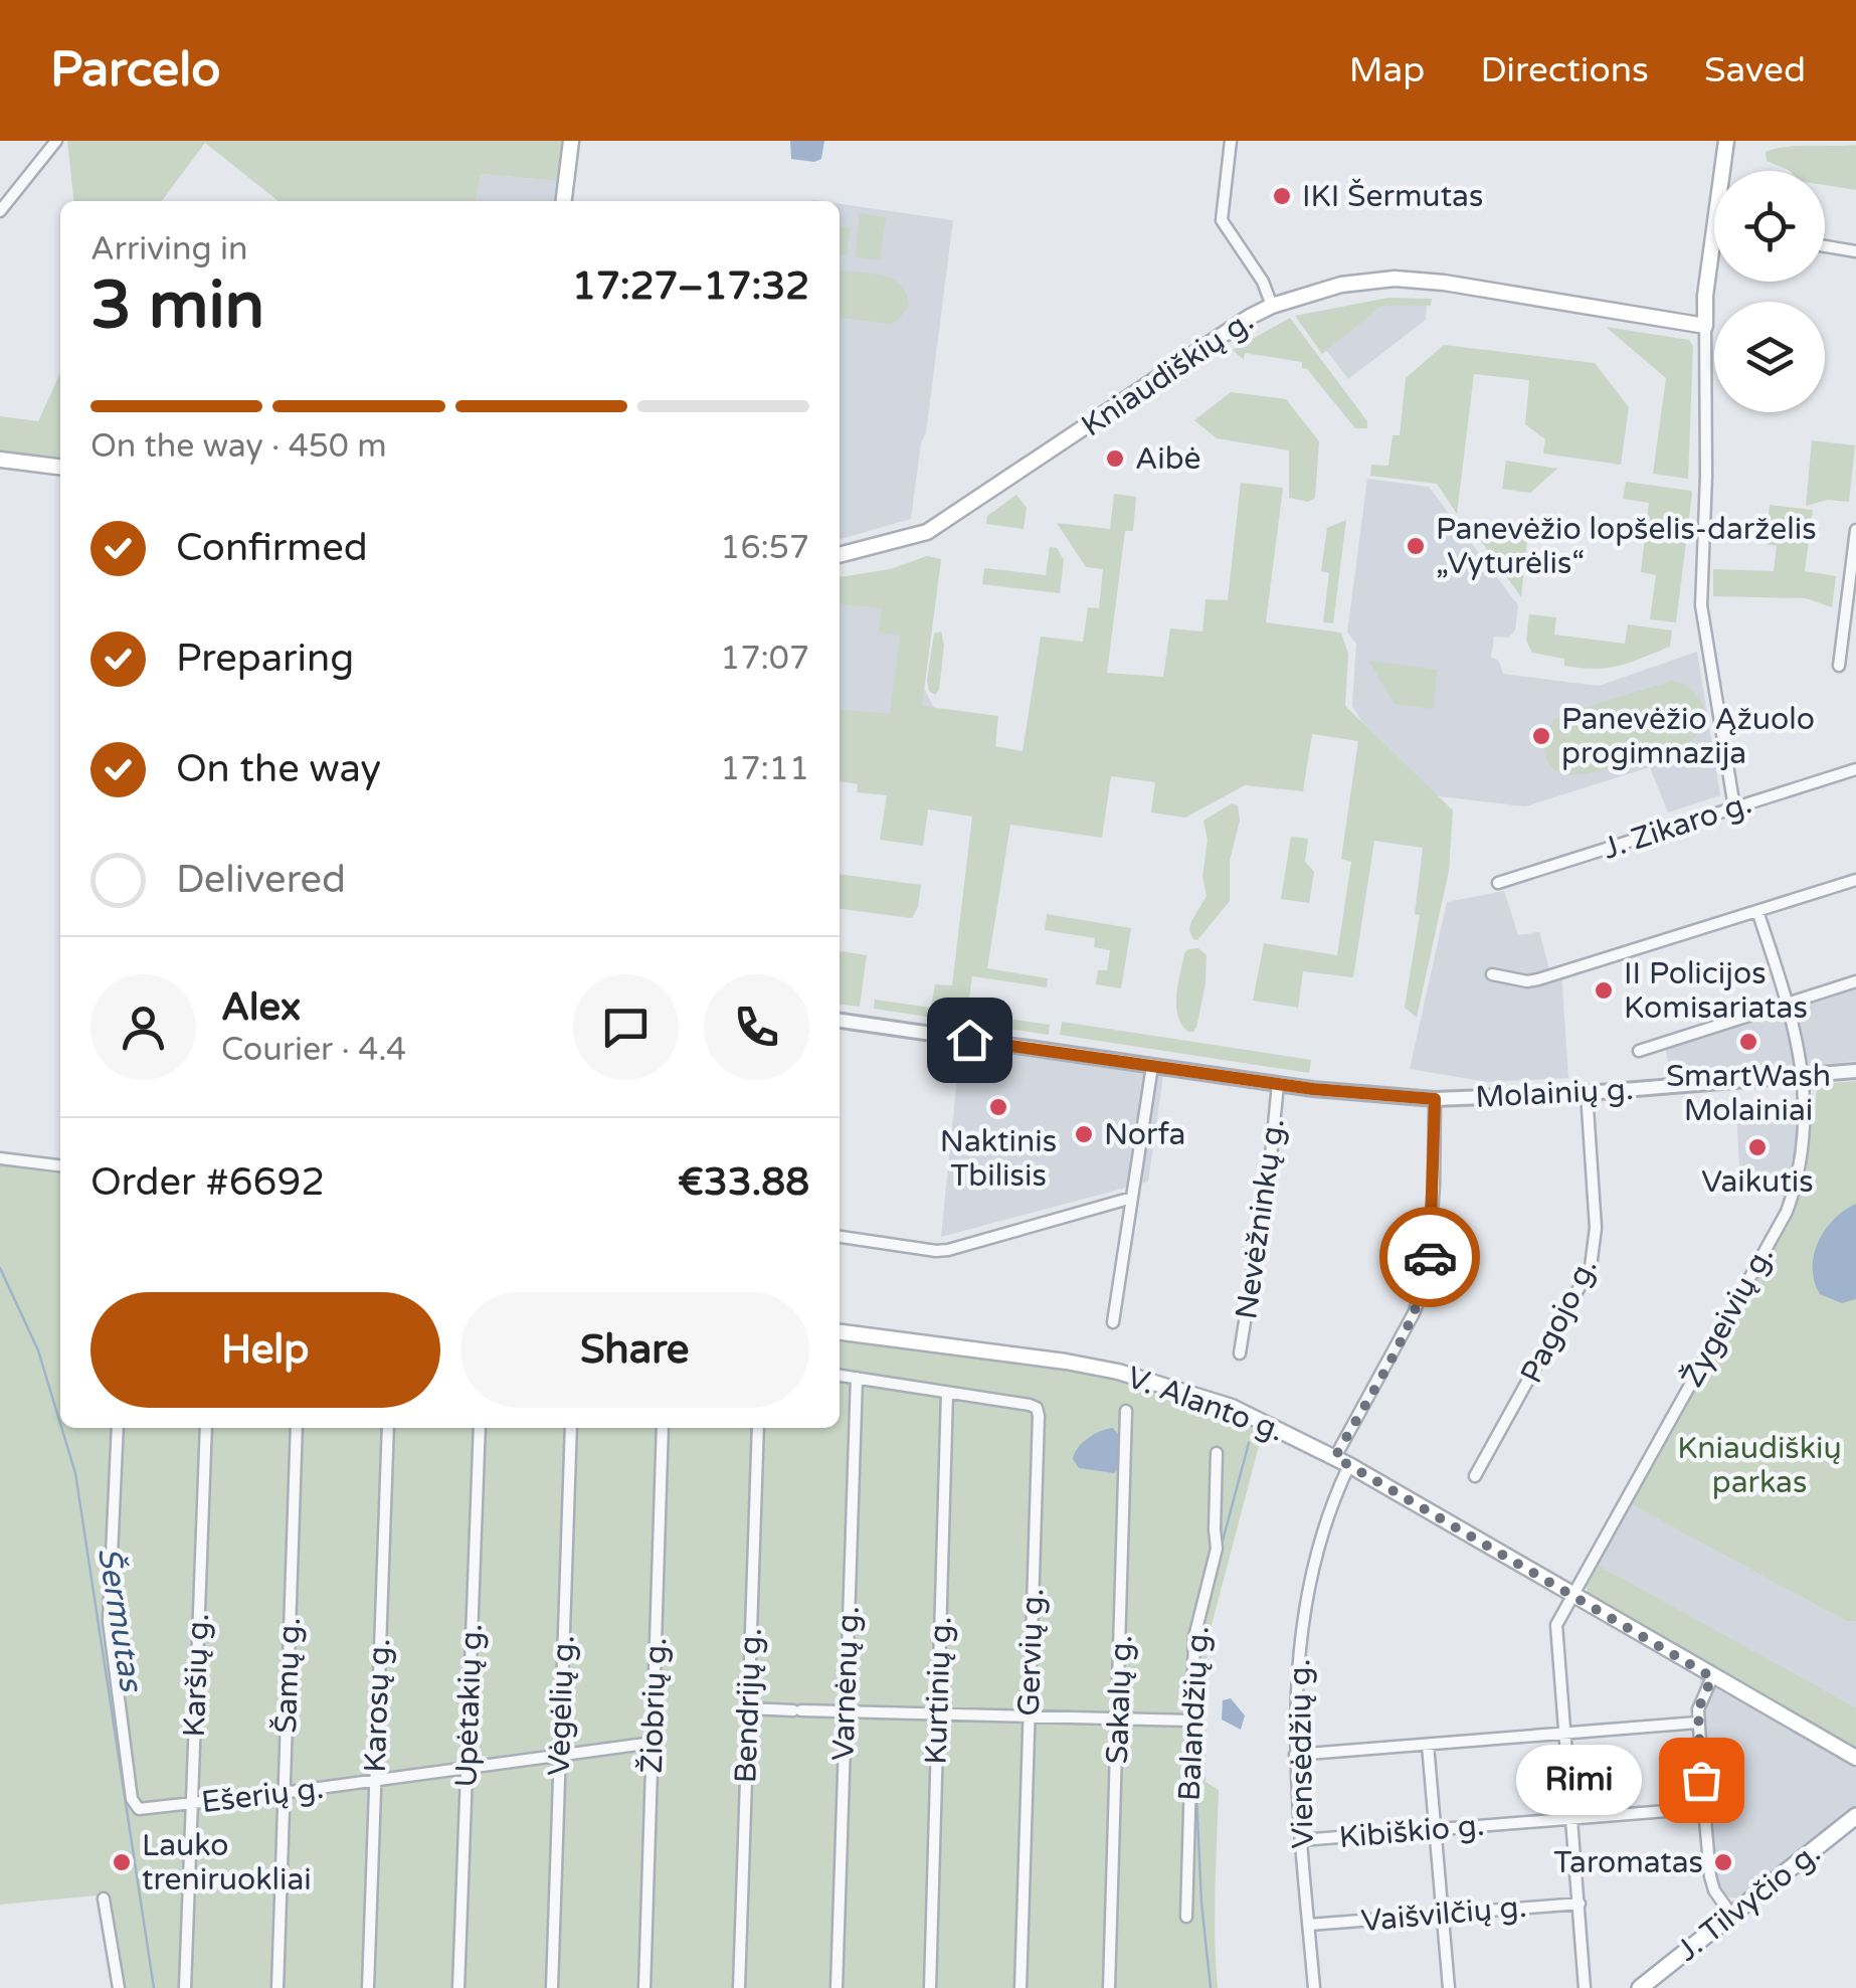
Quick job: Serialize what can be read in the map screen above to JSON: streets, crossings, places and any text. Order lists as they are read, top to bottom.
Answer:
{
  "streets": {
    "main road": ["Kniaudiškių g.", "V. Alanto g.", "J. Tilvyčio g."],
    "street": [
      "J. Zikaro g.",
      "Molainių g.",
      "Nevėžninkų g.",
      "Žygeivių g.",
      "Pagojo g.",
      "Gervių g.",
      "Karšių g.",
      "Šamų g.",
      "Varnėnų g.",
      "Kurtinių g.",
      "Sakalų g.",
      "Karosų g.",
      "Upėtakių g.",
      "Vėgėlių g.",
      "Žiobrių g.",
      "Bendrijų g.",
      "Balandžių g.",
      "Viensėdžių g.",
      "Ešerių g.",
      "Kibiškio g.",
      "Vaišvilčių g."
    ]
  },
  "crossings": [
    ["Molainių g.", "Nevėžninkų g."],
    ["Molainių g.", "Žygeivių g."],
    ["Molainių g.", "Pagojo g."],
    ["Žygeivių g.", "V. Alanto g."],
    ["Žygeivių g.", "Kibiškio g."],
    ["Žygeivių g.", "Vaišvilčių g."],
    ["V. Alanto g.", "Viensėdžių g."],
    ["Gervių g.", "Varnėnų g."],
    ["Gervių g.", "Kurtinių g."],
    ["Karšių g.", "Ešerių g."],
    ["Šamų g.", "Ešerių g."],
    ["Karosų g.", "Ešerių g."],
    ["Upėtakių g.", "Ešerių g."],
    ["Vėgėlių g.", "Ešerių g."],
    ["Žiobrių g.", "Ešerių g."],
    ["Viensėdžių g.", "Kibiškio g."],
    ["Viensėdžių g.", "Vaišvilčių g."]
  ],
  "water": ["Šermutas"],
  "parks": ["Kniaudiškių parkas"],
  "places": [
    "IKI Šermutas",
    "Aibė",
    "Panevėžio lopšelis-darželis „Vyturėlis“",
    "Panevėžio Ąžuolo progimnazija",
    "II Policijos Komisariatas",
    "SmartWash Molainiai",
    "Naktinis Tbilisis",
    "Norfa",
    "Vaikutis",
    "Rimi",
    "Lauko treniruokliai",
    "Taromatas"
  ],
  "page": {
    "header": "Parcelo",
    "nav": ["Map", "Directions", "Saved"],
    "heading": ["3 min", "Arriving in", "17:27–17:32"],
    "panel": [
      "Alex",
      "Courier · 4.4",
      "Order #6692",
      "€33.88"
    ],
    "bar": "On the way · 450 m",
    "list": [
      ["Confirmed", "16:57"],
      ["Preparing", "17:07"],
      ["On the way", "17:11"],
      "Delivered"
    ],
    "buttons": ["Help", "Share"],
    "bubble": "Rimi"
  }
}
